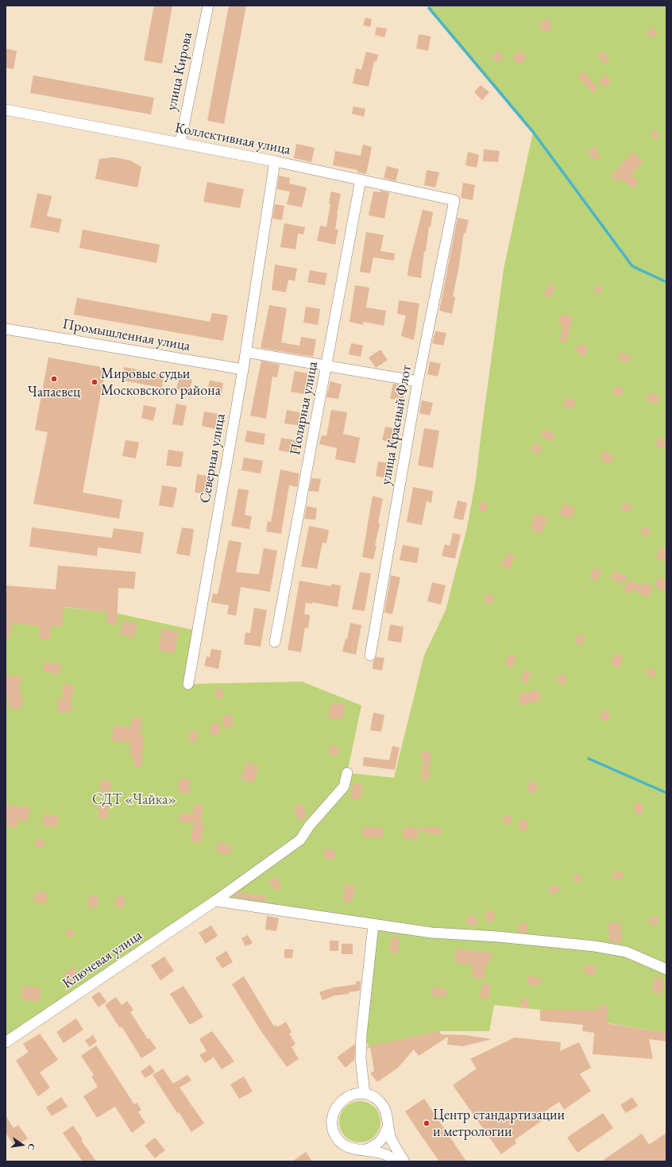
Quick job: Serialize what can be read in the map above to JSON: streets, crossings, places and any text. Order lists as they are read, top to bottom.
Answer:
{
  "streets": {
    "street": [
      "улица Кирова",
      "Коллективная улица",
      "Промышленная улица",
      "Полярная улица",
      "улица Красный Флот",
      "Северная улица",
      "Ключевая улица"
    ]
  },
  "crossings": [
    ["улица Кирова", "Коллективная улица"],
    ["Коллективная улица", "Полярная улица"],
    ["Коллективная улица", "улица Красный Флот"],
    ["Коллективная улица", "Северная улица"],
    ["Промышленная улица", "Северная улица"]
  ],
  "parks": ["СДТ «Чайка»"],
  "places": ["Чапаевец", "Мировые судьи Московского района", "Центр стандартизации и метрологии"],
  "north": "right"
}
